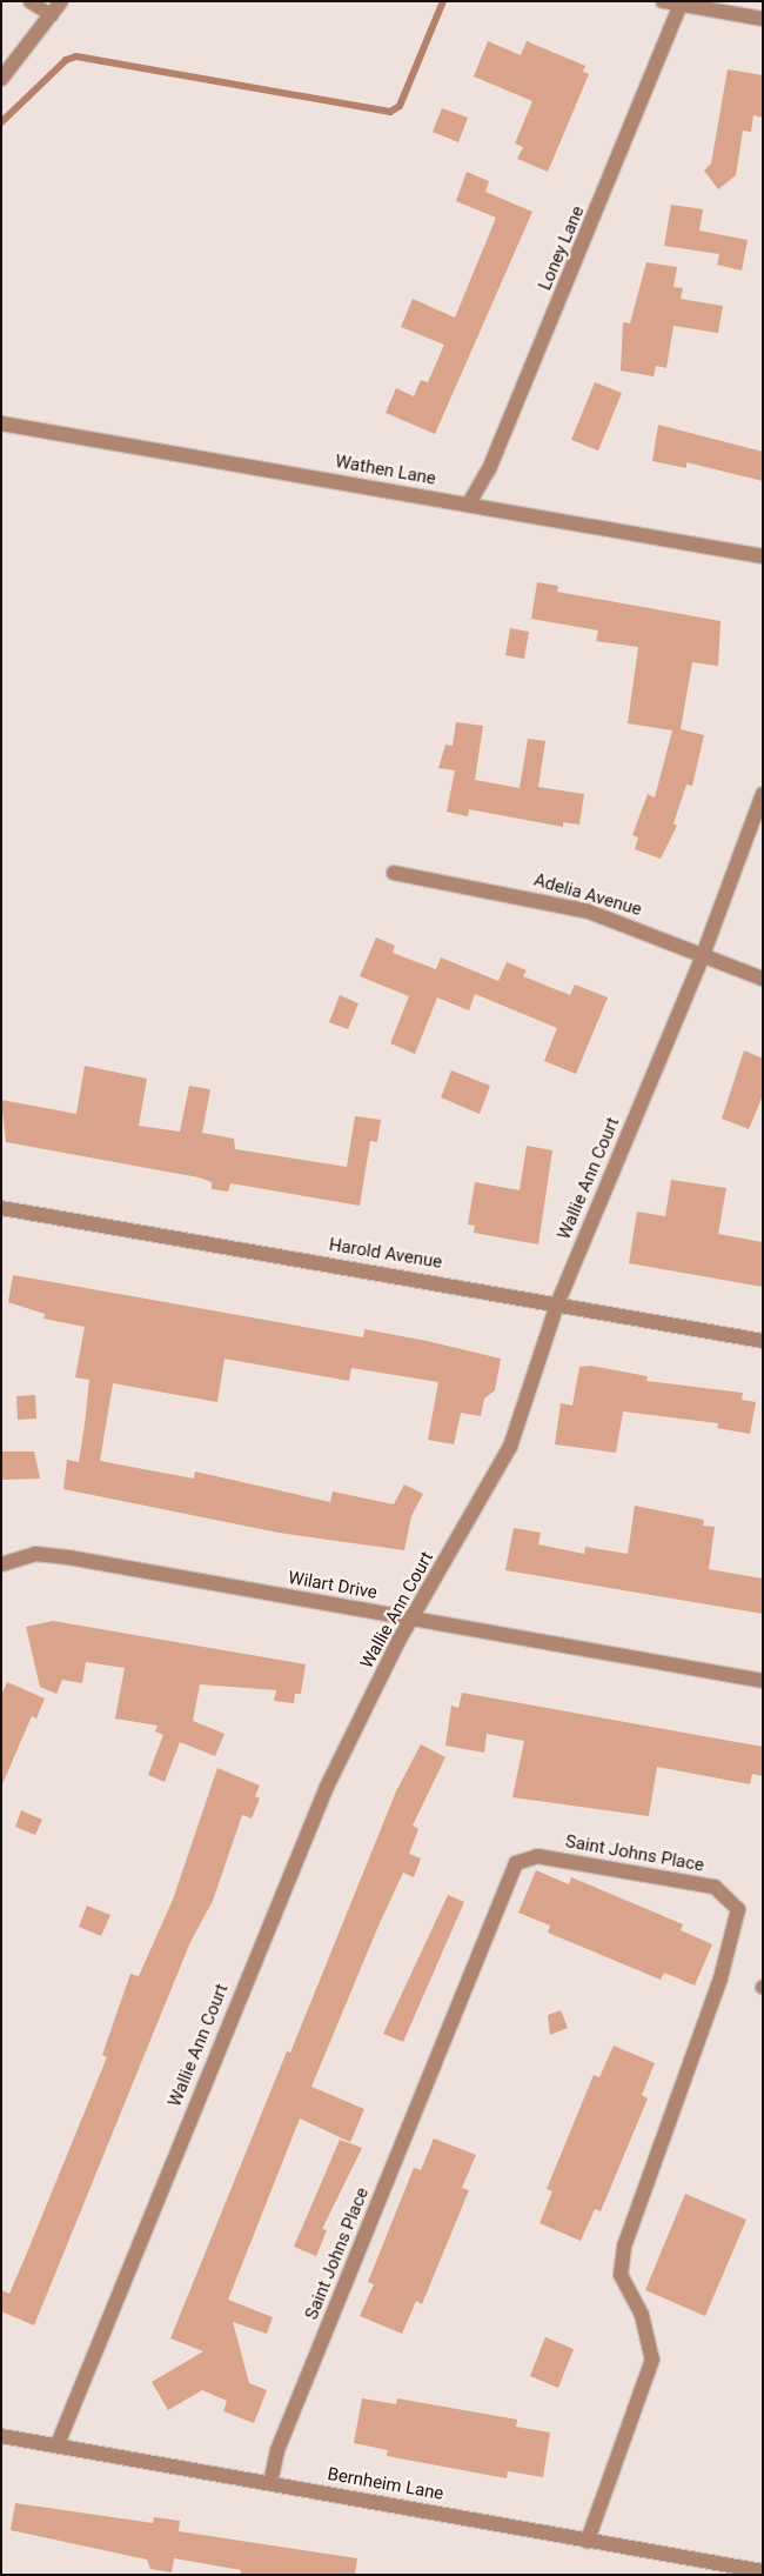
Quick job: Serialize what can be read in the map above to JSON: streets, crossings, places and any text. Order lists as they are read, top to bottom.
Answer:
{
  "streets": {
    "street": [
      "Loney Lane",
      "Wathen Lane",
      "Adelia Avenue",
      "Wallie Ann Court",
      "Harold Avenue",
      "Wilart Drive",
      "Saint Johns Place",
      "Bernheim Lane"
    ]
  },
  "crossings": [
    ["Loney Lane", "Wathen Lane"],
    ["Adelia Avenue", "Wallie Ann Court"],
    ["Wallie Ann Court", "Harold Avenue"],
    ["Wallie Ann Court", "Wilart Drive"],
    ["Wallie Ann Court", "Bernheim Lane"],
    ["Saint Johns Place", "Bernheim Lane"]
  ]
}
